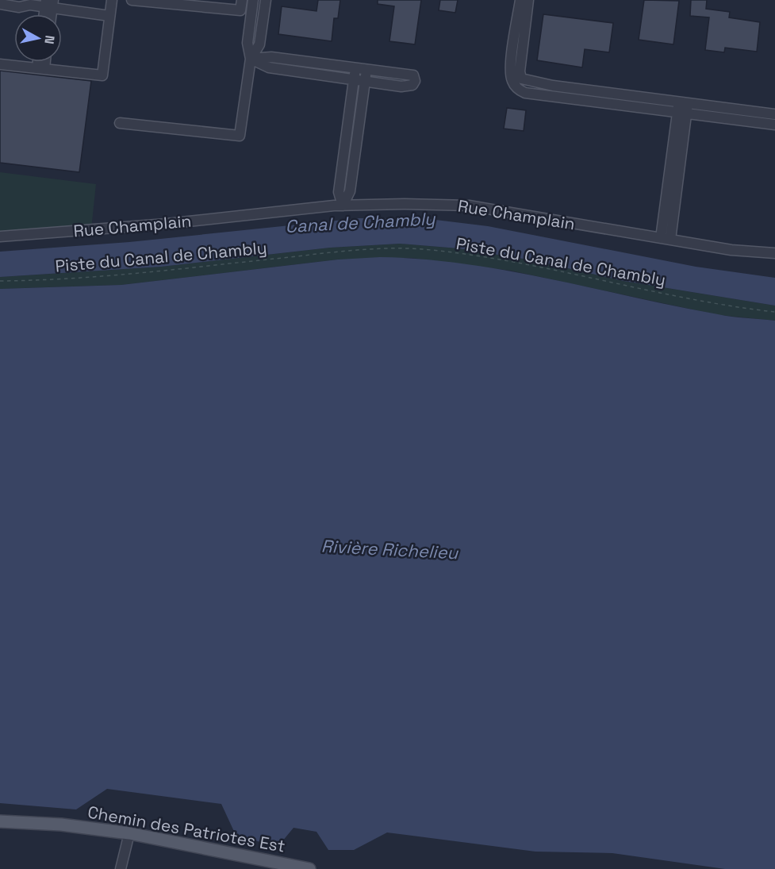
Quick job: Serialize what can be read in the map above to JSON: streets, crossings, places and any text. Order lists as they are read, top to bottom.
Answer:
{
  "streets": {
    "main road": ["Chemin des Patriotes Est"],
    "street": ["Rue Champlain"],
    "path": ["Piste du Canal de Chambly"]
  },
  "water": ["Canal de Chambly", "Rivière Richelieu"],
  "north": "right"
}
